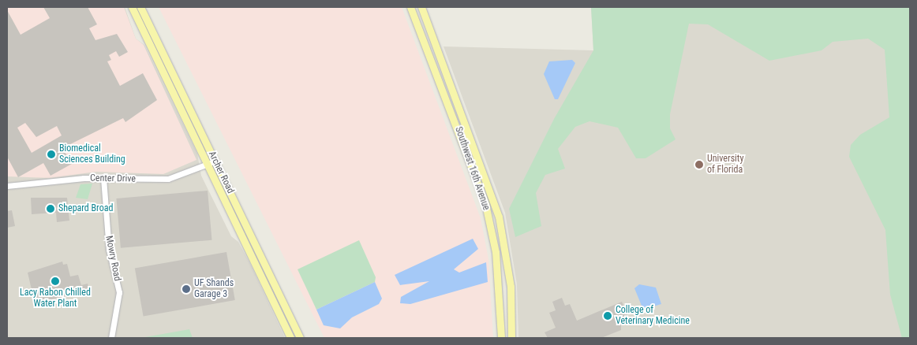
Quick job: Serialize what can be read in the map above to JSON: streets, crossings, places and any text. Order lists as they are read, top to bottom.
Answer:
{
  "streets": {
    "main road": ["Southwest 16th Avenue", "Archer Road"],
    "street": ["Center Drive", "Mowry Road"]
  },
  "crossings": [
    ["Archer Road", "Center Drive"],
    ["Center Drive", "Mowry Road"]
  ],
  "places": [
    "Biomedical Sciences Building",
    "University of Florida",
    "Shepard Broad",
    "Lacy Rabon Chilled Water Plant",
    "UF Shands Garage 3",
    "College of Veterinary Medicine"
  ]
}
